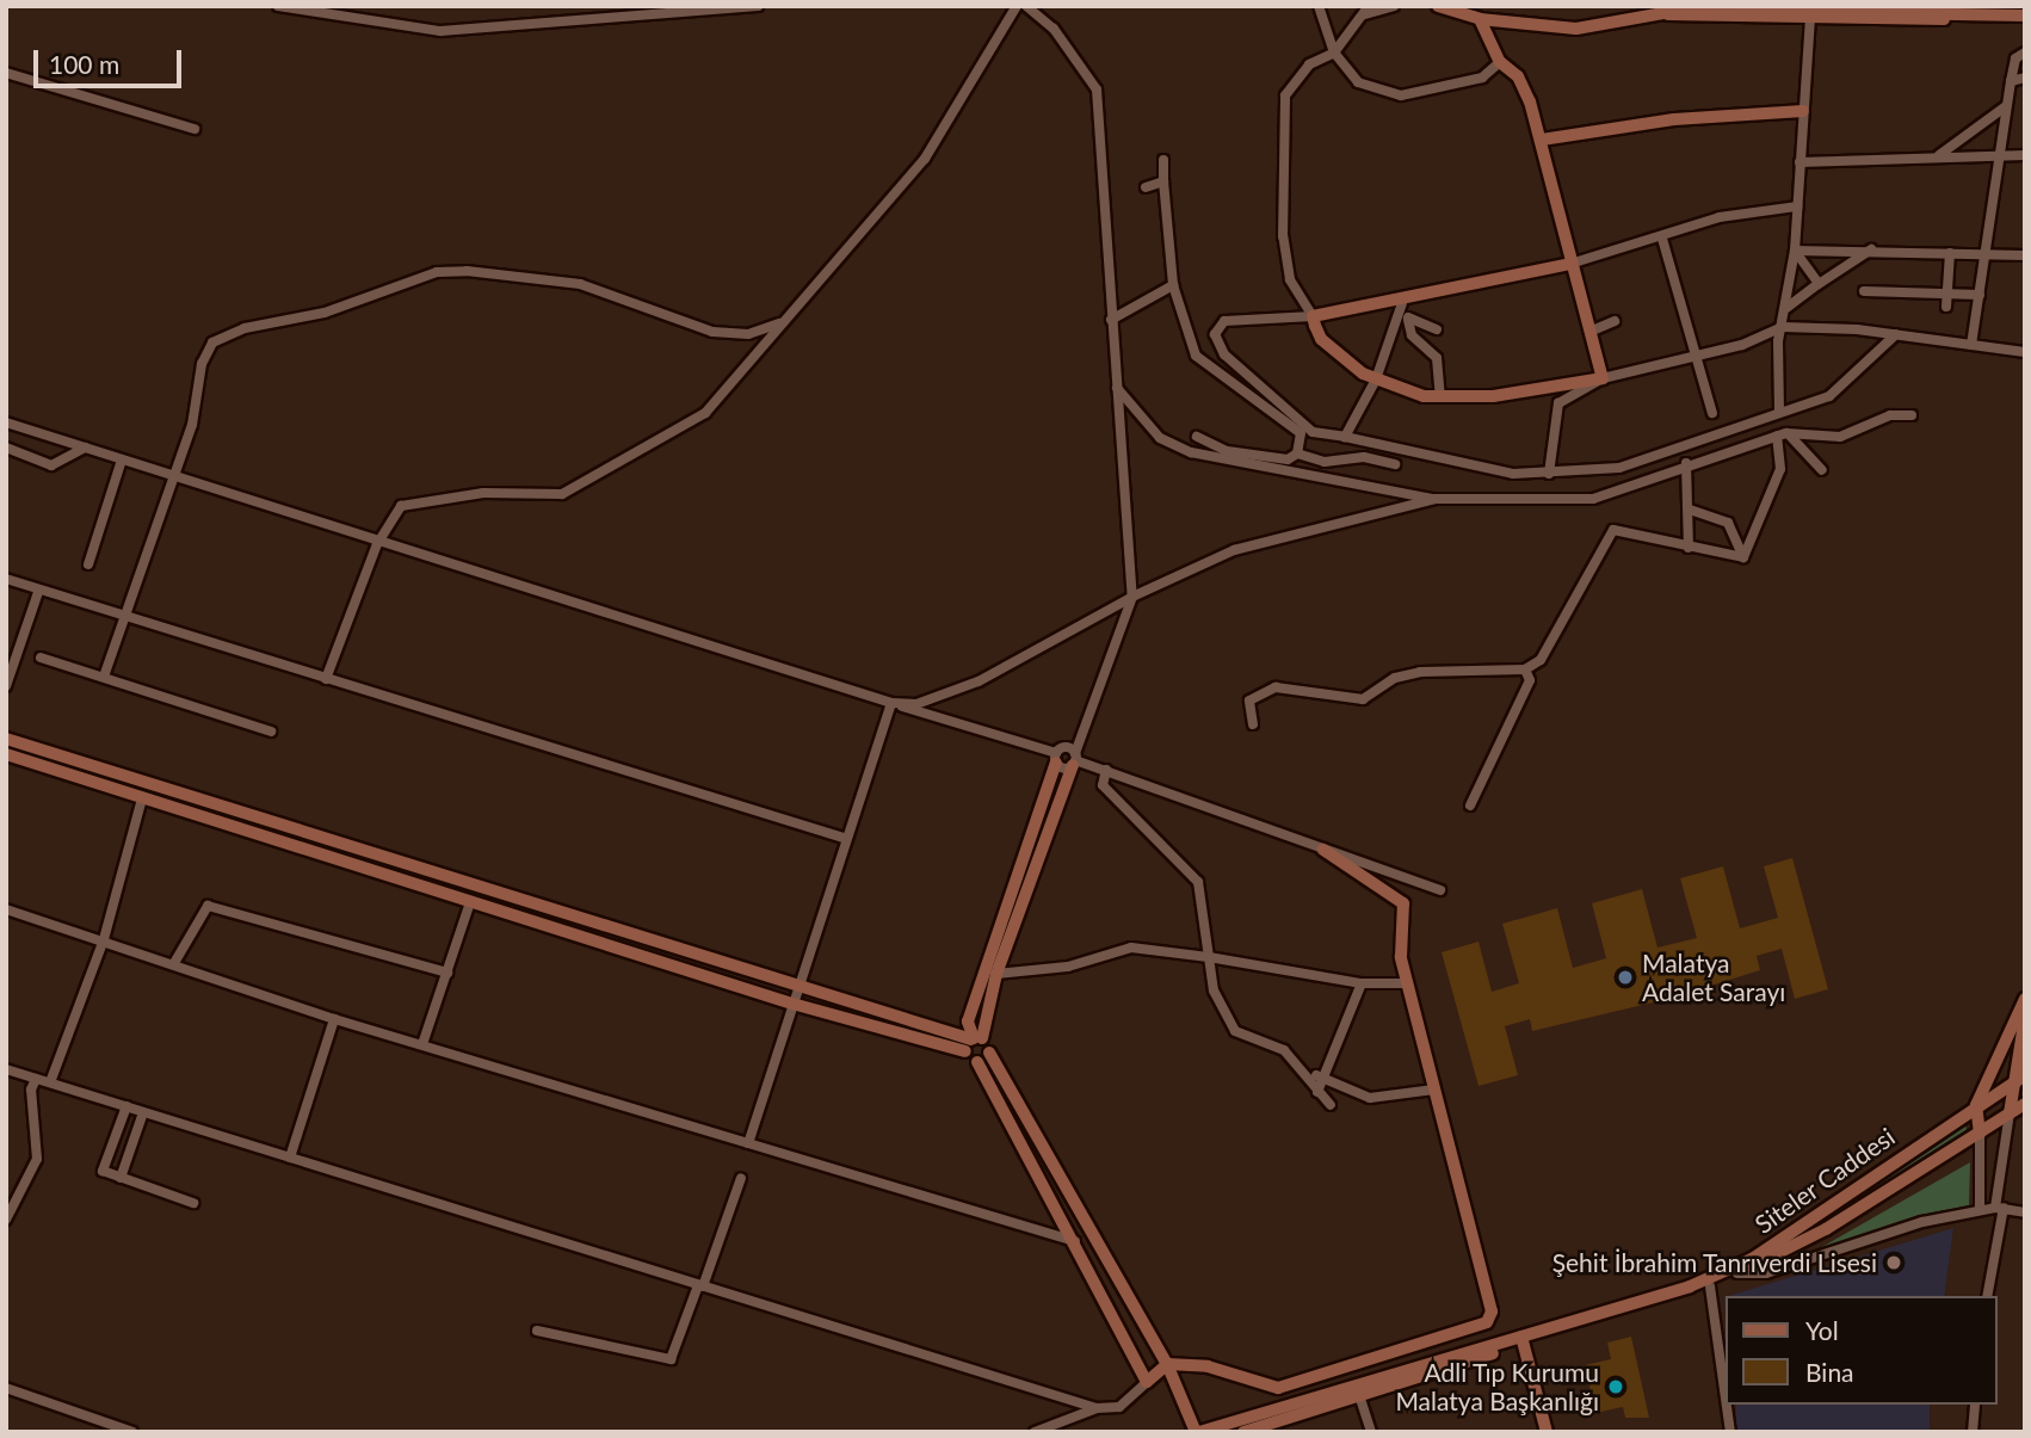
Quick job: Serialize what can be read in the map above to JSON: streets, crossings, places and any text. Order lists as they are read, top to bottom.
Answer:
{
  "streets": {
    "street": ["Siteler Caddesi"]
  },
  "places": ["Malatya Adalet Sarayı", "Şehit İbrahim Tanrıverdi Lisesi", "Adli Tıp Kurumu Malatya Başkanlığı"],
  "legend": ["Yol", "Bina"],
  "scale_bar": "100 m"
}
